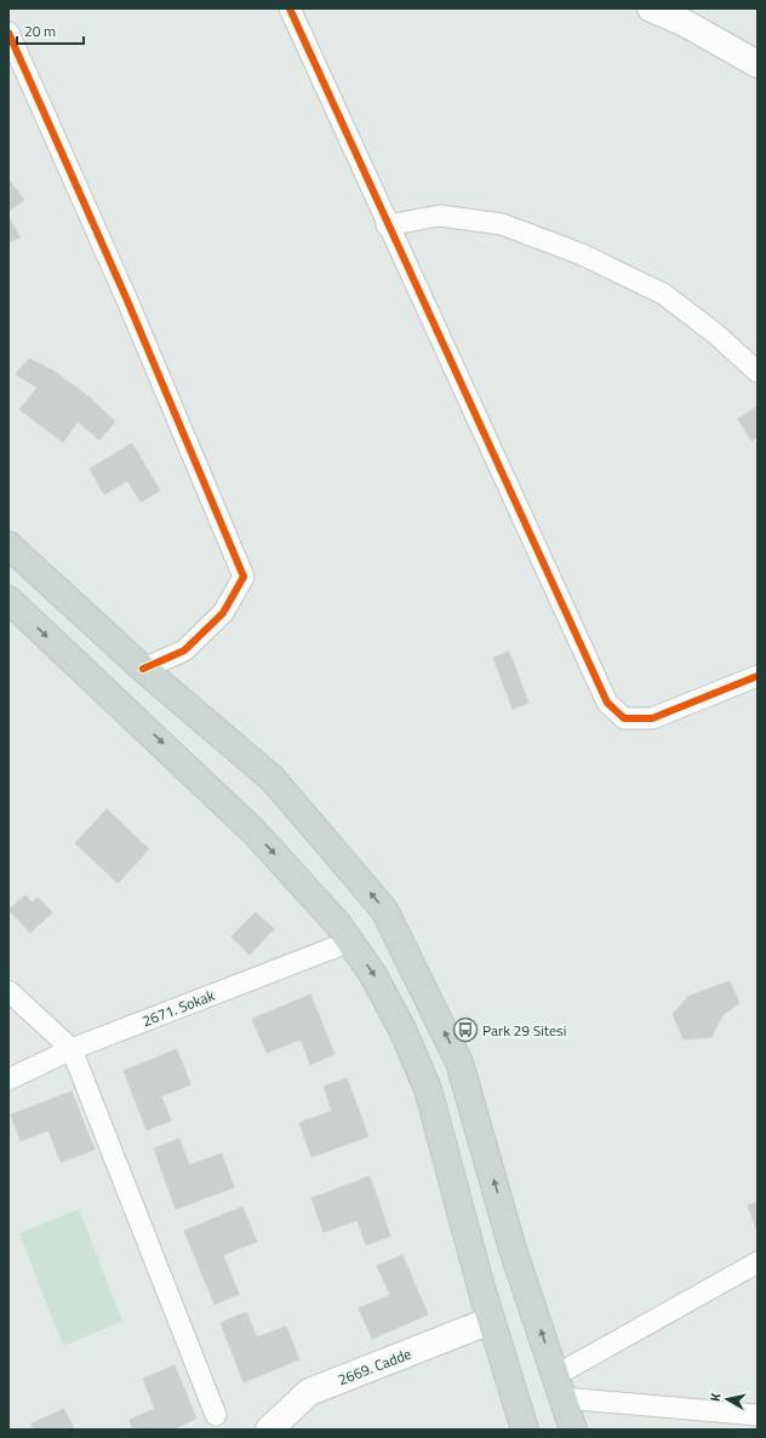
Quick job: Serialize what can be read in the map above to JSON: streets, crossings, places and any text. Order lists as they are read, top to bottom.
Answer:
{
  "streets": {
    "street": ["2671. Sokak", "2669. Cadde"]
  },
  "places": {
    "bus stop": ["Park 29 Sitesi"]
  },
  "scale_bar": "20 m",
  "north": "left"
}
